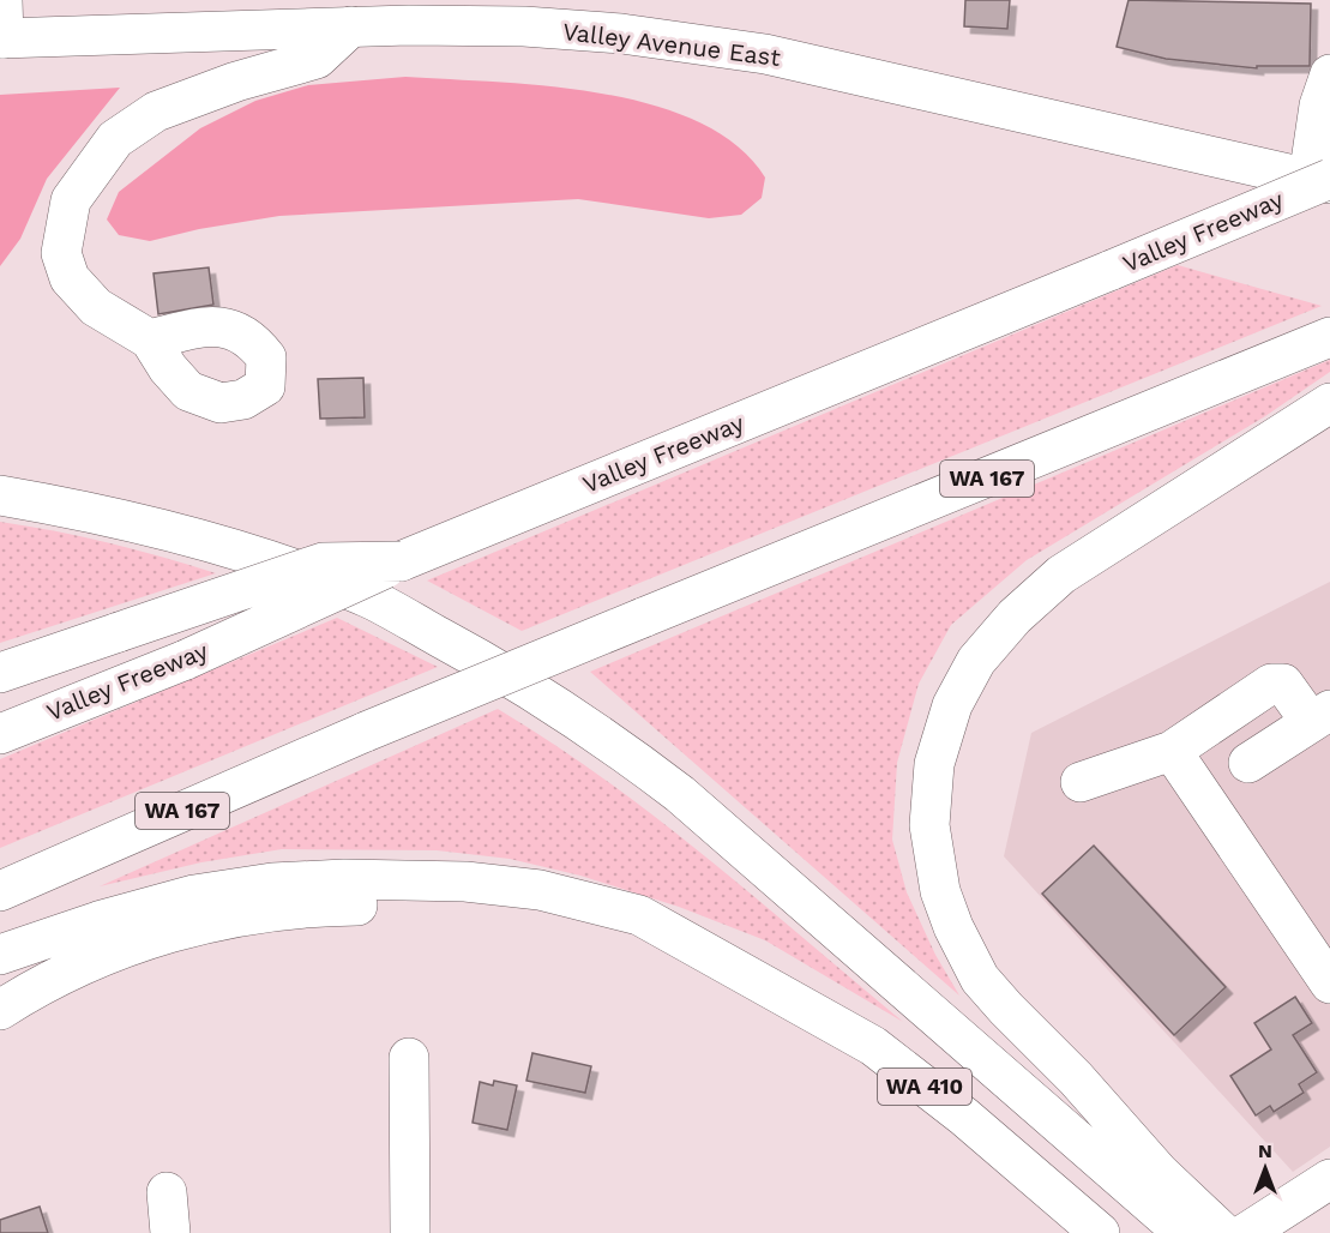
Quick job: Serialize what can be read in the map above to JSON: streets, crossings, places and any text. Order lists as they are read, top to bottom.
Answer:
{
  "streets": {
    "main road": [
      "Valley Avenue East",
      "Valley Freeway",
      "WA 167",
      "WA 410"
    ]
  },
  "crossings": [
    ["Valley Avenue East", "Valley Freeway"]
  ],
  "north": "top"
}
